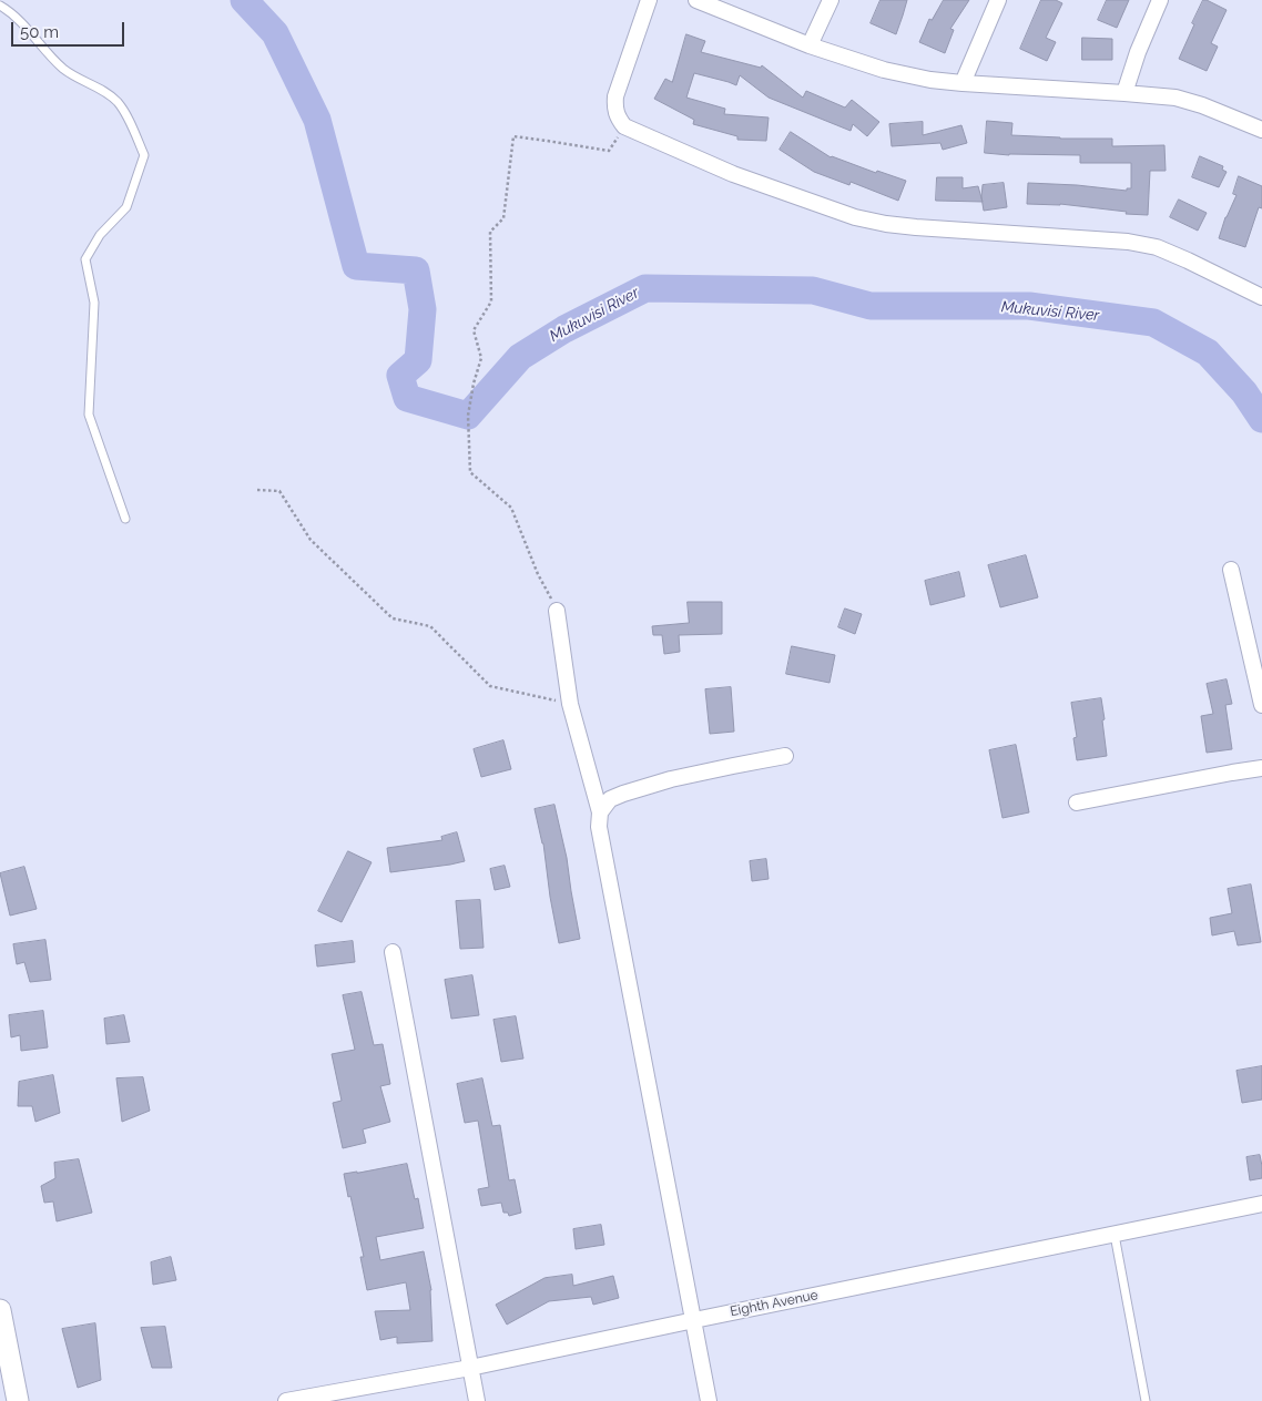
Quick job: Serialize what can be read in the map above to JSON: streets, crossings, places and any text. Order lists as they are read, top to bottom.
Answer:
{
  "streets": {
    "street": ["Eighth Avenue"]
  },
  "water": ["Mukuvisi River"],
  "scale_bar": "50 m"
}
